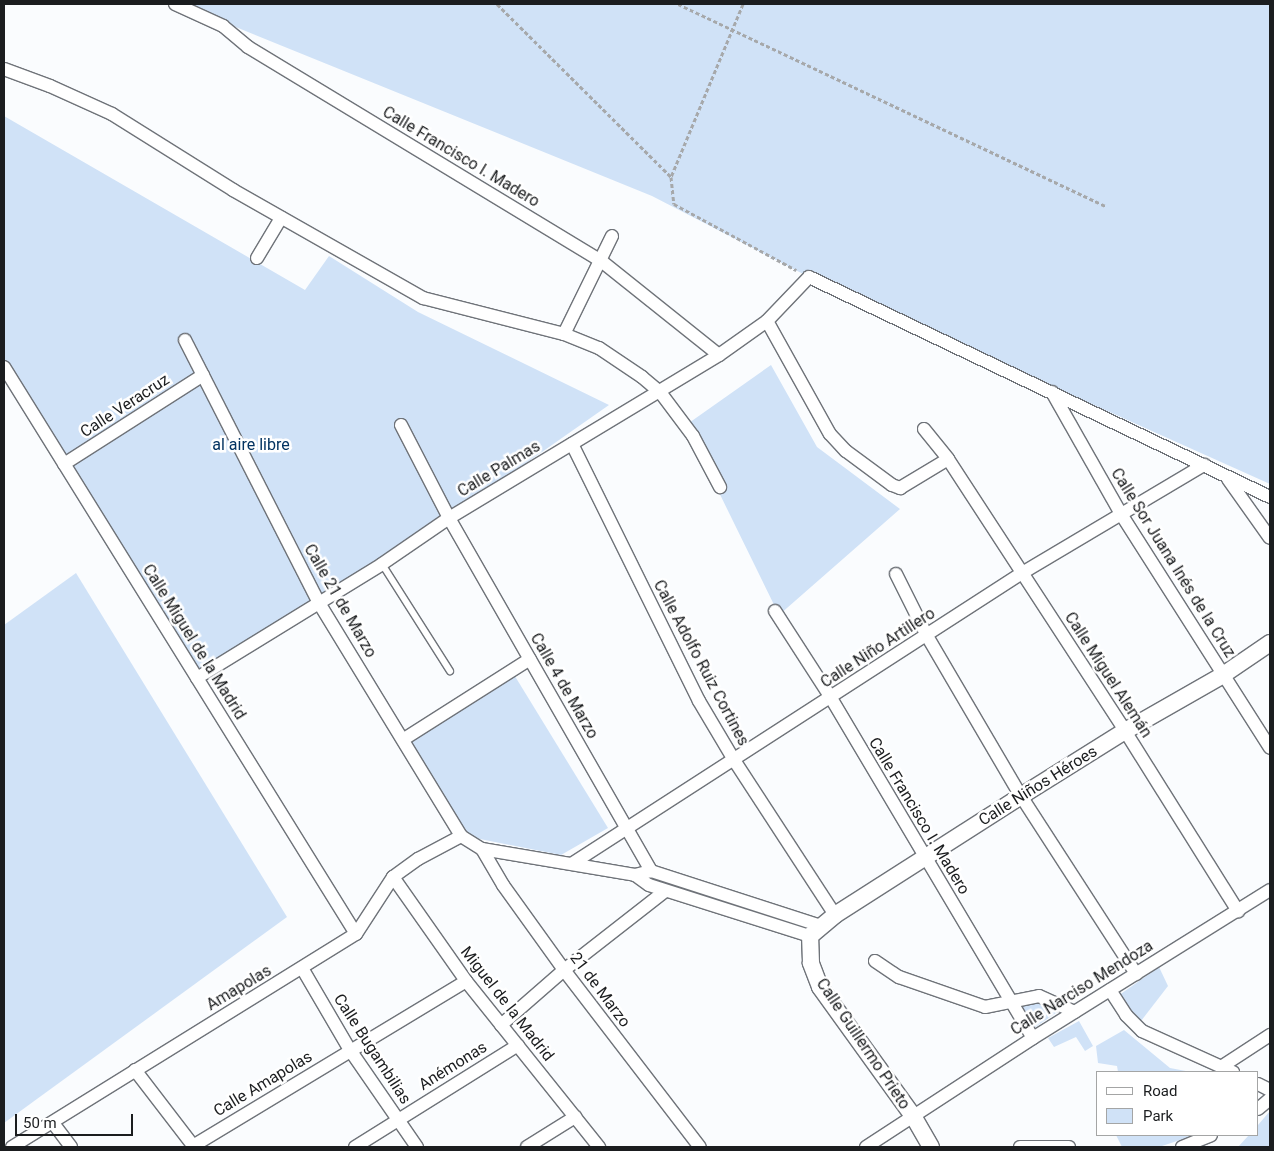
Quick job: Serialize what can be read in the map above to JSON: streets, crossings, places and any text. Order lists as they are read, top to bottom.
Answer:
{
  "streets": {
    "street": [
      "Calle Francisco I. Madero",
      "Calle Veracruz",
      "Calle Palmas",
      "Calle Sor Juana Inés de la Cruz",
      "Calle 21 de Marzo",
      "Calle Miguel de la Madrid",
      "Calle Niño Artillero",
      "Calle Adolfo Ruiz Cortines",
      "Calle Miguel Alemán",
      "Calle 4 de Marzo",
      "Calle Niños Héroes",
      "Amapolas",
      "Calle Narciso Mendoza",
      "21 de Marzo",
      "Miguel de la Madrid",
      "Calle Guillermo Prieto",
      "Calle Bugambilias",
      "Anémonas",
      "Calle Amapolas"
    ]
  },
  "crossings": [
    ["Calle Francisco I. Madero", "Calle Palmas"],
    ["Calle Francisco I. Madero", "Calle Niño Artillero"],
    ["Calle Francisco I. Madero", "Calle Niños Héroes"],
    ["Calle Francisco I. Madero", "Calle Narciso Mendoza"],
    ["Calle Veracruz", "Calle 21 de Marzo"],
    ["Calle Veracruz", "Calle Miguel de la Madrid"],
    ["Calle Palmas", "Calle 21 de Marzo"],
    ["Calle Palmas", "Calle Miguel de la Madrid"],
    ["Calle Palmas", "Calle Adolfo Ruiz Cortines"],
    ["Calle Palmas", "Calle 4 de Marzo"],
    ["Calle Sor Juana Inés de la Cruz", "Calle Niño Artillero"],
    ["Calle Sor Juana Inés de la Cruz", "Calle Niños Héroes"],
    ["Calle 21 de Marzo", "Amapolas"],
    ["Calle Miguel de la Madrid", "Amapolas"],
    ["Calle Niño Artillero", "Calle Adolfo Ruiz Cortines"],
    ["Calle Niño Artillero", "Calle Miguel Alemán"],
    ["Calle Niño Artillero", "Calle 4 de Marzo"],
    ["Calle Adolfo Ruiz Cortines", "Calle Niños Héroes"],
    ["Calle Miguel Alemán", "Calle Niños Héroes"],
    ["Calle Miguel Alemán", "Calle Narciso Mendoza"],
    ["Calle Niños Héroes", "Calle Guillermo Prieto"],
    ["Amapolas", "Miguel de la Madrid"],
    ["Amapolas", "Calle Bugambilias"],
    ["Calle Narciso Mendoza", "Calle Guillermo Prieto"],
    ["21 de Marzo", "Anémonas"],
    ["Miguel de la Madrid", "Anémonas"],
    ["Miguel de la Madrid", "Calle Amapolas"],
    ["Calle Bugambilias", "Anémonas"],
    ["Calle Bugambilias", "Calle Amapolas"]
  ],
  "parks": ["al aire libre"],
  "legend": ["Road", "Park"],
  "scale_bar": "50 m"
}
